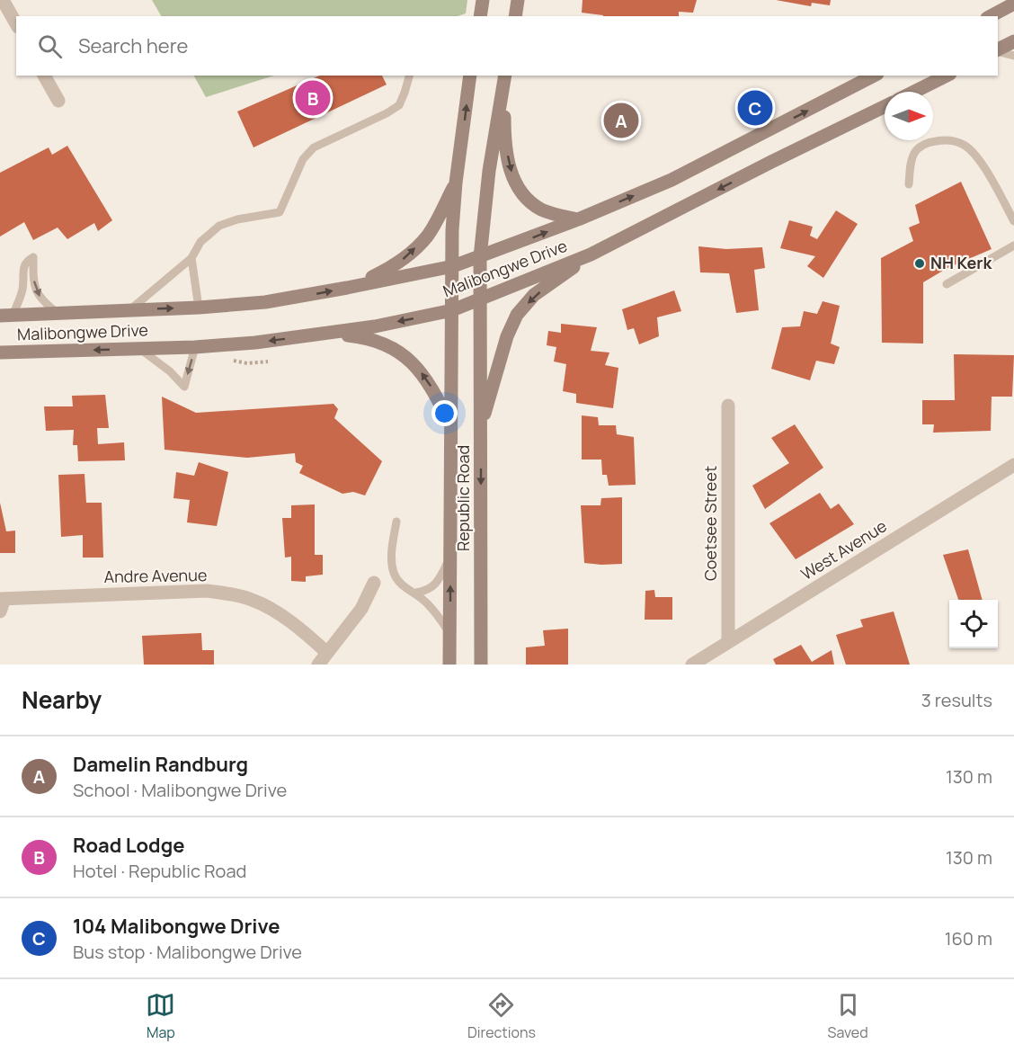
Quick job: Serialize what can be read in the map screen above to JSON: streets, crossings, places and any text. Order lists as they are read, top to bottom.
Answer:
{
  "streets": {
    "main road": ["Malibongwe Drive", "Republic Road"],
    "street": ["Coetsee Street", "West Avenue", "Andre Avenue"]
  },
  "crossings": [
    ["Malibongwe Drive", "Republic Road"],
    ["Coetsee Street", "West Avenue"]
  ],
  "places": ["NH Kerk"],
  "north": "right",
  "page": {
    "search": "Search here",
    "pins": ["B", "C", "A"],
    "heading": ["Nearby", "3 results"],
    "list": [
      {
        "mark": "A",
        "name": "Damelin Randburg",
        "note": "School · Malibongwe Drive",
        "value": "130 m"
      },
      {
        "mark": "B",
        "name": "Road Lodge",
        "note": "Hotel · Republic Road",
        "value": "130 m"
      },
      {
        "mark": "C",
        "name": "104 Malibongwe Drive",
        "note": "Bus stop · Malibongwe Drive",
        "value": "160 m"
      }
    ],
    "nav": ["Map", "Directions", "Saved"]
  }
}
